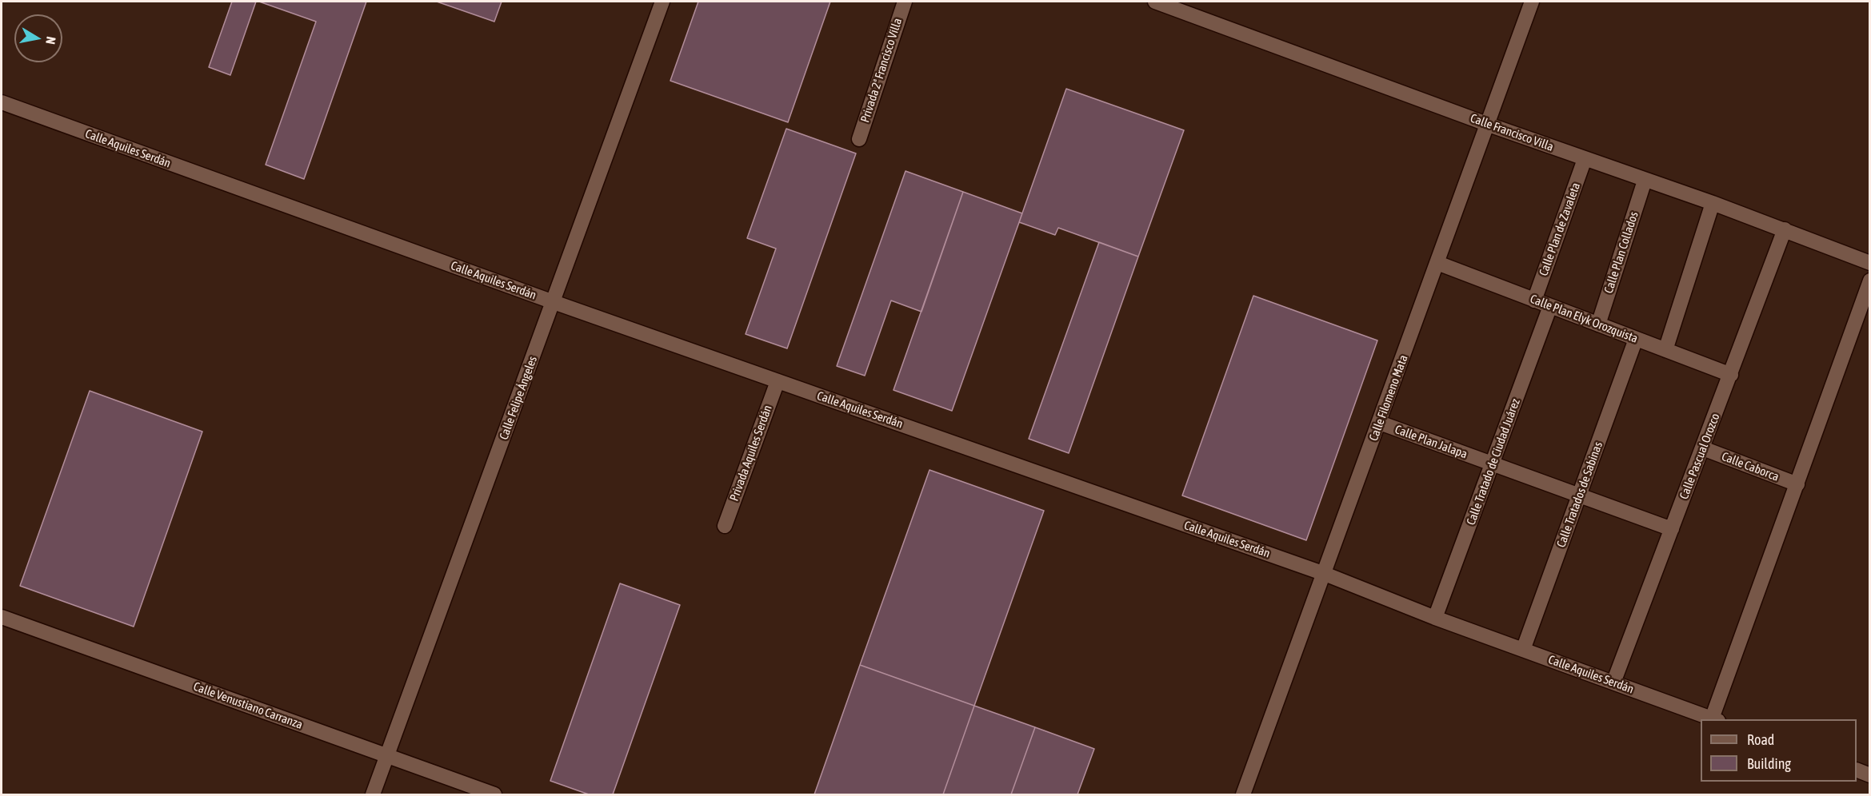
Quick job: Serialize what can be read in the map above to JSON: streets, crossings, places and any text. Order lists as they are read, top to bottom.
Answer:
{
  "streets": {
    "street": [
      "Privada 2ª Francisco Villa",
      "Calle Francisco Villa",
      "Calle Aquiles Serdán",
      "Calle Plan de Zavaleta",
      "Calle Plan Collados",
      "Calle Plan Elyk Orozquista",
      "Calle Felipe Ángeles",
      "Calle Filomeno Mata",
      "Calle Plan Jalapa",
      "Privada Aquiles Serdán",
      "Calle Pascual Orozco",
      "Calle Tratado de Ciudad Juárez",
      "Calle Caborca",
      "Calle Tratados de Sabinas",
      "Calle Venustiano Carranza"
    ]
  },
  "crossings": [
    ["Calle Francisco Villa", "Calle Plan de Zavaleta"],
    ["Calle Francisco Villa", "Calle Plan Collados"],
    ["Calle Francisco Villa", "Calle Filomeno Mata"],
    ["Calle Francisco Villa", "Calle Pascual Orozco"],
    ["Calle Aquiles Serdán", "Calle Felipe Ángeles"],
    ["Calle Aquiles Serdán", "Calle Filomeno Mata"],
    ["Calle Aquiles Serdán", "Privada Aquiles Serdán"],
    ["Calle Aquiles Serdán", "Calle Pascual Orozco"],
    ["Calle Aquiles Serdán", "Calle Tratado de Ciudad Juárez"],
    ["Calle Aquiles Serdán", "Calle Tratados de Sabinas"],
    ["Calle Plan de Zavaleta", "Calle Plan Elyk Orozquista"],
    ["Calle Plan Collados", "Calle Plan Elyk Orozquista"],
    ["Calle Plan Elyk Orozquista", "Calle Filomeno Mata"],
    ["Calle Plan Elyk Orozquista", "Calle Pascual Orozco"],
    ["Calle Plan Elyk Orozquista", "Calle Tratado de Ciudad Juárez"],
    ["Calle Plan Elyk Orozquista", "Calle Tratados de Sabinas"],
    ["Calle Felipe Ángeles", "Calle Venustiano Carranza"],
    ["Calle Filomeno Mata", "Calle Plan Jalapa"],
    ["Calle Plan Jalapa", "Calle Pascual Orozco"],
    ["Calle Plan Jalapa", "Calle Tratado de Ciudad Juárez"],
    ["Calle Plan Jalapa", "Calle Tratados de Sabinas"],
    ["Calle Pascual Orozco", "Calle Caborca"]
  ],
  "legend": ["Road", "Building"],
  "north": "right"
}
